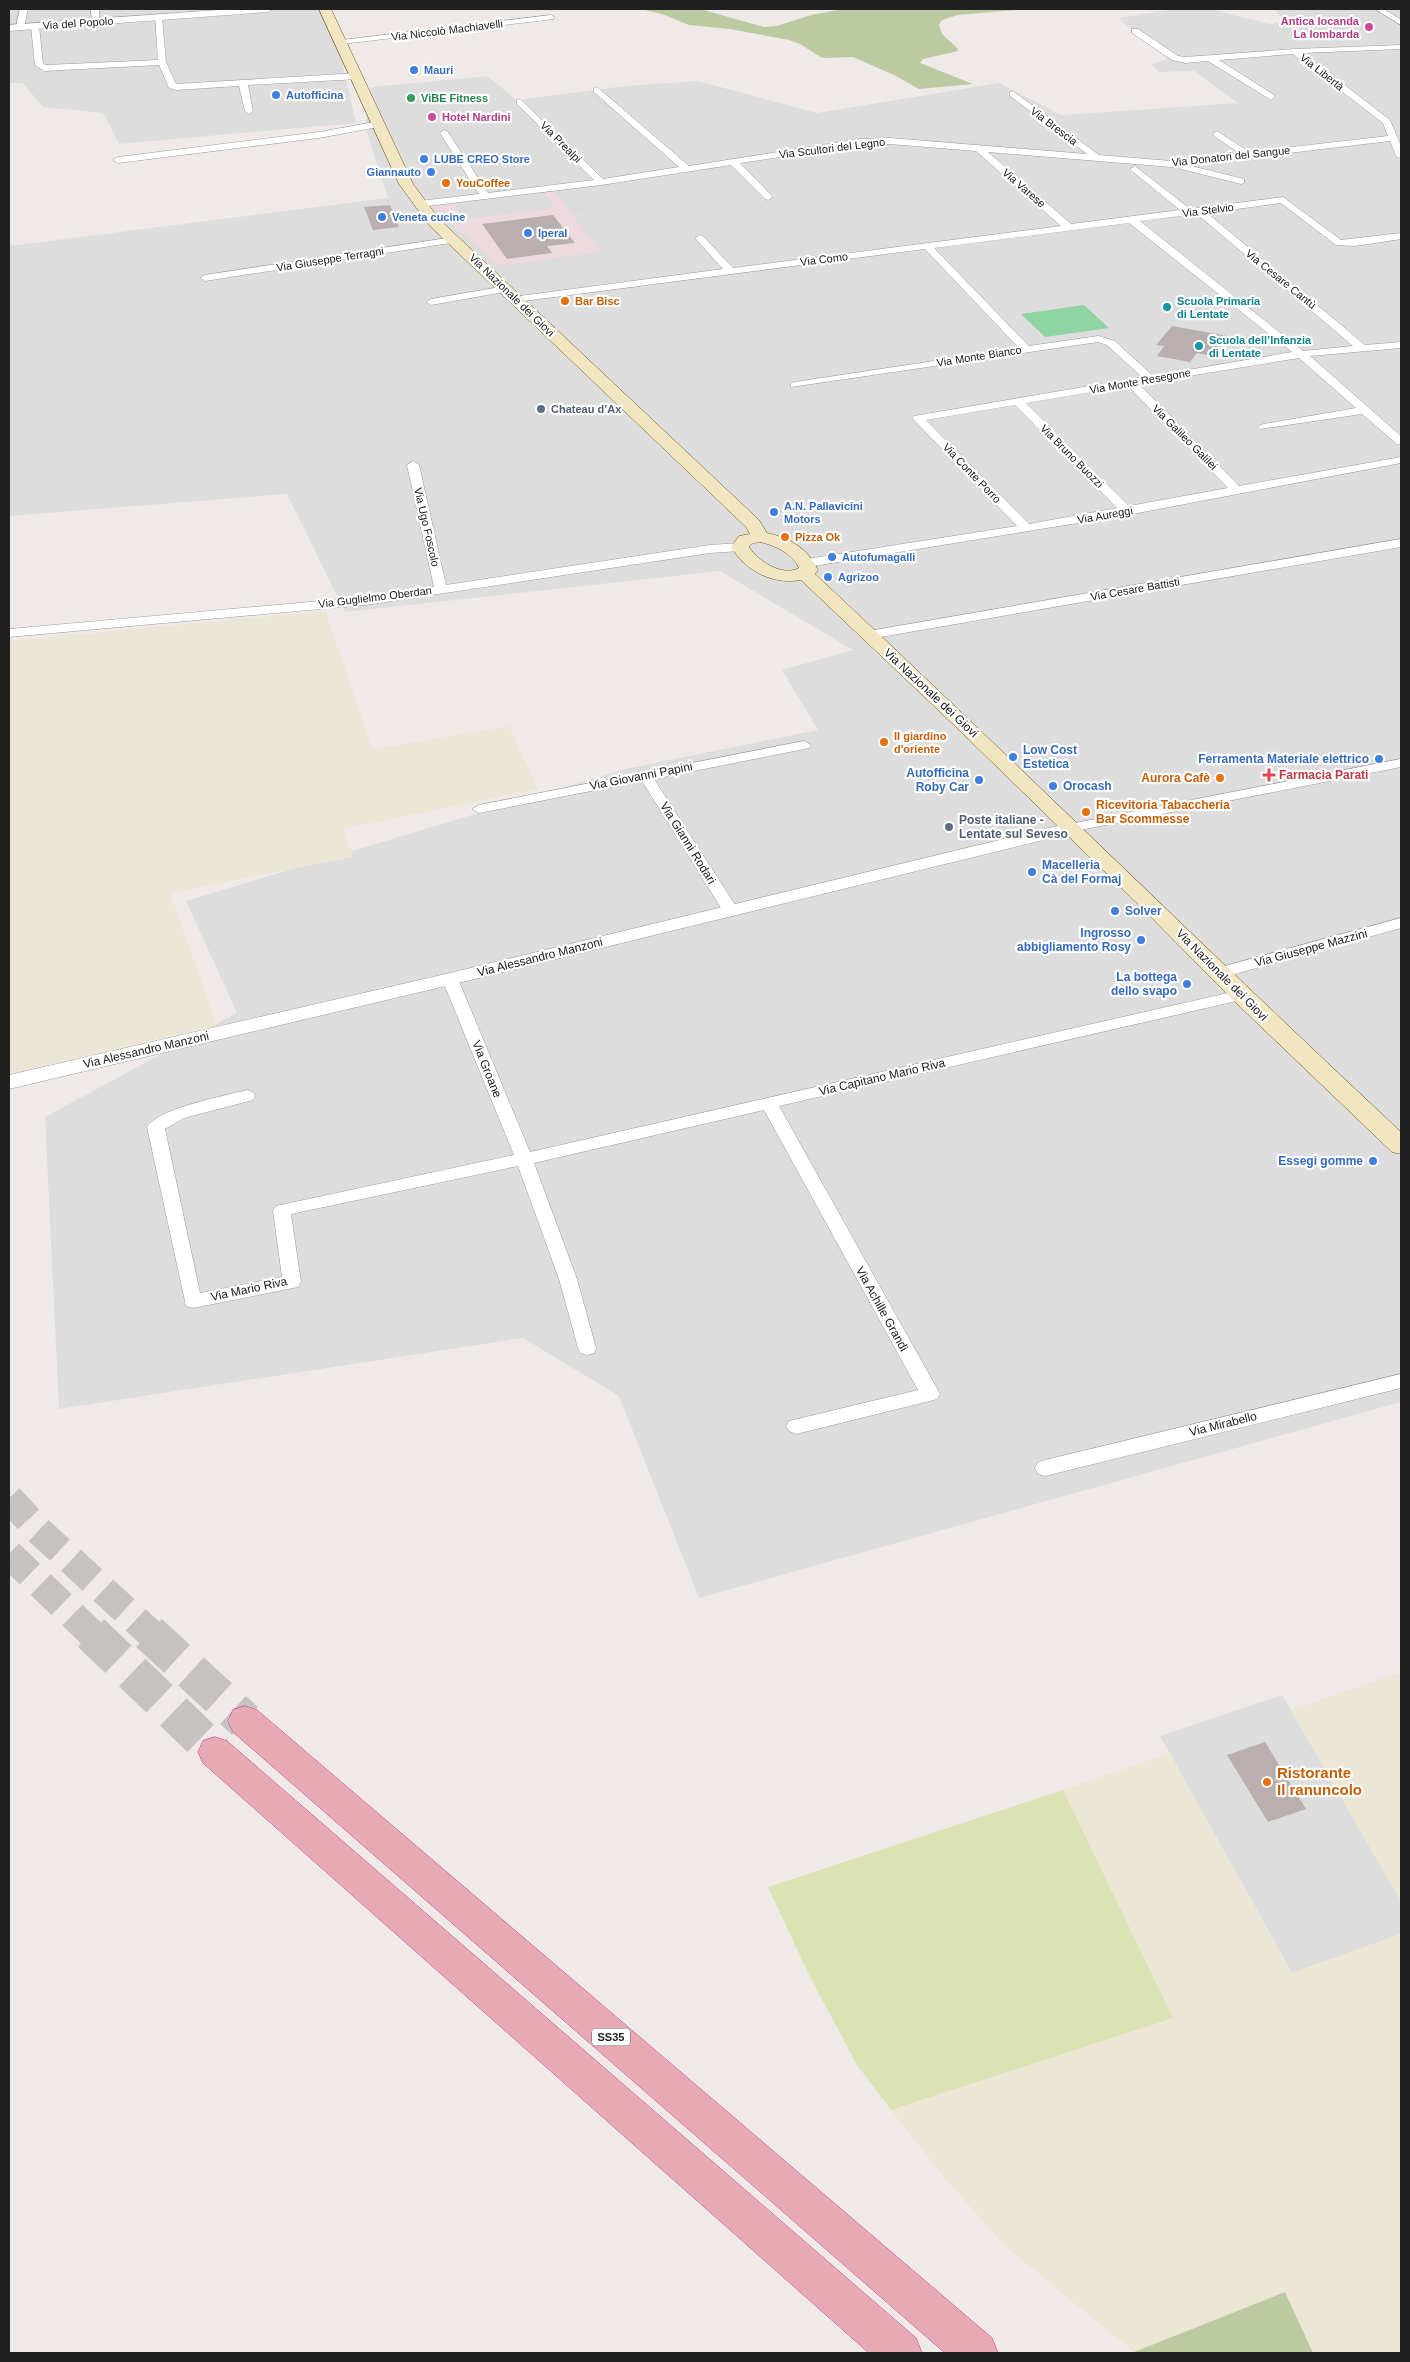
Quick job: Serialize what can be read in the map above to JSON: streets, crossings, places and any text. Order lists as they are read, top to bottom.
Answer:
{
  "streets": {
    "highway": ["SS35"],
    "main road": ["Via Nazionale dei Giovi"],
    "street": [
      "Via del Popolo",
      "Via Niccolò Machiavelli",
      "Via Libertà",
      "Via Brescia",
      "Via Prealpi",
      "Via Scultori del Legno",
      "Via Donatori del Sangue",
      "Via Varese",
      "Via Stelvio",
      "Via Giuseppe Terragni",
      "Via Como",
      "Via Cesare Cantù",
      "Via Monte Bianco",
      "Via Monte Resegone",
      "Via Galileo Galilei",
      "Via Bruno Buozzi",
      "Via Conte Porro",
      "Via Aureggi",
      "Via Ugo Foscolo",
      "Via Cesare Battisti",
      "Via Guglielmo Oberdan",
      "Via Giovanni Papini",
      "Via Gianni Rodari",
      "Via Giuseppe Mazzini",
      "Via Alessandro Manzoni",
      "Via Groane",
      "Via Capitano Mario Riva",
      "Via Mario Riva",
      "Via Achille Grandi",
      "Via Mirabello"
    ]
  },
  "crossings": [
    ["Via Niccolò Machiavelli", "Via Nazionale dei Giovi"],
    ["Via Libertà", "Via Donatori del Sangue"],
    ["Via Brescia", "Via Donatori del Sangue"],
    ["Via Prealpi", "Via Scultori del Legno"],
    ["Via Scultori del Legno", "Via Donatori del Sangue"],
    ["Via Scultori del Legno", "Via Varese"],
    ["Via Scultori del Legno", "Via Nazionale dei Giovi"],
    ["Via Donatori del Sangue", "Via Varese"],
    ["Via Varese", "Via Como"],
    ["Via Stelvio", "Via Como"],
    ["Via Stelvio", "Via Cesare Cantù"],
    ["Via Giuseppe Terragni", "Via Nazionale dei Giovi"],
    ["Via Como", "Via Nazionale dei Giovi"],
    ["Via Cesare Cantù", "Via Monte Resegone"],
    ["Via Nazionale dei Giovi", "Via Aureggi"],
    ["Via Nazionale dei Giovi", "Via Cesare Battisti"],
    ["Via Nazionale dei Giovi", "Via Giuseppe Mazzini"],
    ["Via Nazionale dei Giovi", "Via Alessandro Manzoni"],
    ["Via Nazionale dei Giovi", "Via Capitano Mario Riva"],
    ["Via Monte Bianco", "Via Monte Resegone"],
    ["Via Monte Resegone", "Via Galileo Galilei"],
    ["Via Monte Resegone", "Via Bruno Buozzi"],
    ["Via Monte Resegone", "Via Conte Porro"],
    ["Via Galileo Galilei", "Via Aureggi"],
    ["Via Bruno Buozzi", "Via Aureggi"],
    ["Via Conte Porro", "Via Aureggi"],
    ["Via Ugo Foscolo", "Via Guglielmo Oberdan"],
    ["Via Giovanni Papini", "Via Gianni Rodari"],
    ["Via Gianni Rodari", "Via Alessandro Manzoni"],
    ["Via Alessandro Manzoni", "Via Groane"],
    ["Via Groane", "Via Capitano Mario Riva"],
    ["Via Groane", "Via Mario Riva"],
    ["Via Capitano Mario Riva", "Via Mario Riva"],
    ["Via Capitano Mario Riva", "Via Achille Grandi"]
  ],
  "places": {
    "other": [
      "Antica locanda La lombarda",
      "Mauri",
      "Autofficina",
      "ViBE Fitness",
      "Hotel Nardini",
      "LUBE CREO Store",
      "Giannauto",
      "YouCoffee",
      "Veneta cucine",
      "Iperal",
      "Bar Bisc",
      "Scuola Primaria di Lentate",
      "Scuola dell’Infanzia di Lentate",
      "Chateau d’Ax",
      "A.N. Pallavicini Motors",
      "Pizza Ok",
      "Autofumagalli",
      "Agrizoo",
      "Il giardino d'oriente",
      "Low Cost Estetica",
      "Ferramenta Materiale elettrico",
      "Aurora Cafè",
      "Autofficina Roby Car",
      "Orocash",
      "Ricevitoria Tabaccheria Bar Scommesse",
      "Poste italiane - Lentate sul Seveso",
      "Macelleria Cà del Formaj",
      "Solver",
      "Ingrosso abbigliamento Rosy",
      "La bottega dello svapo",
      "Essegi gomme",
      "Ristorante Il ranuncolo"
    ],
    "health": ["Farmacia Parati"]
  }
}
